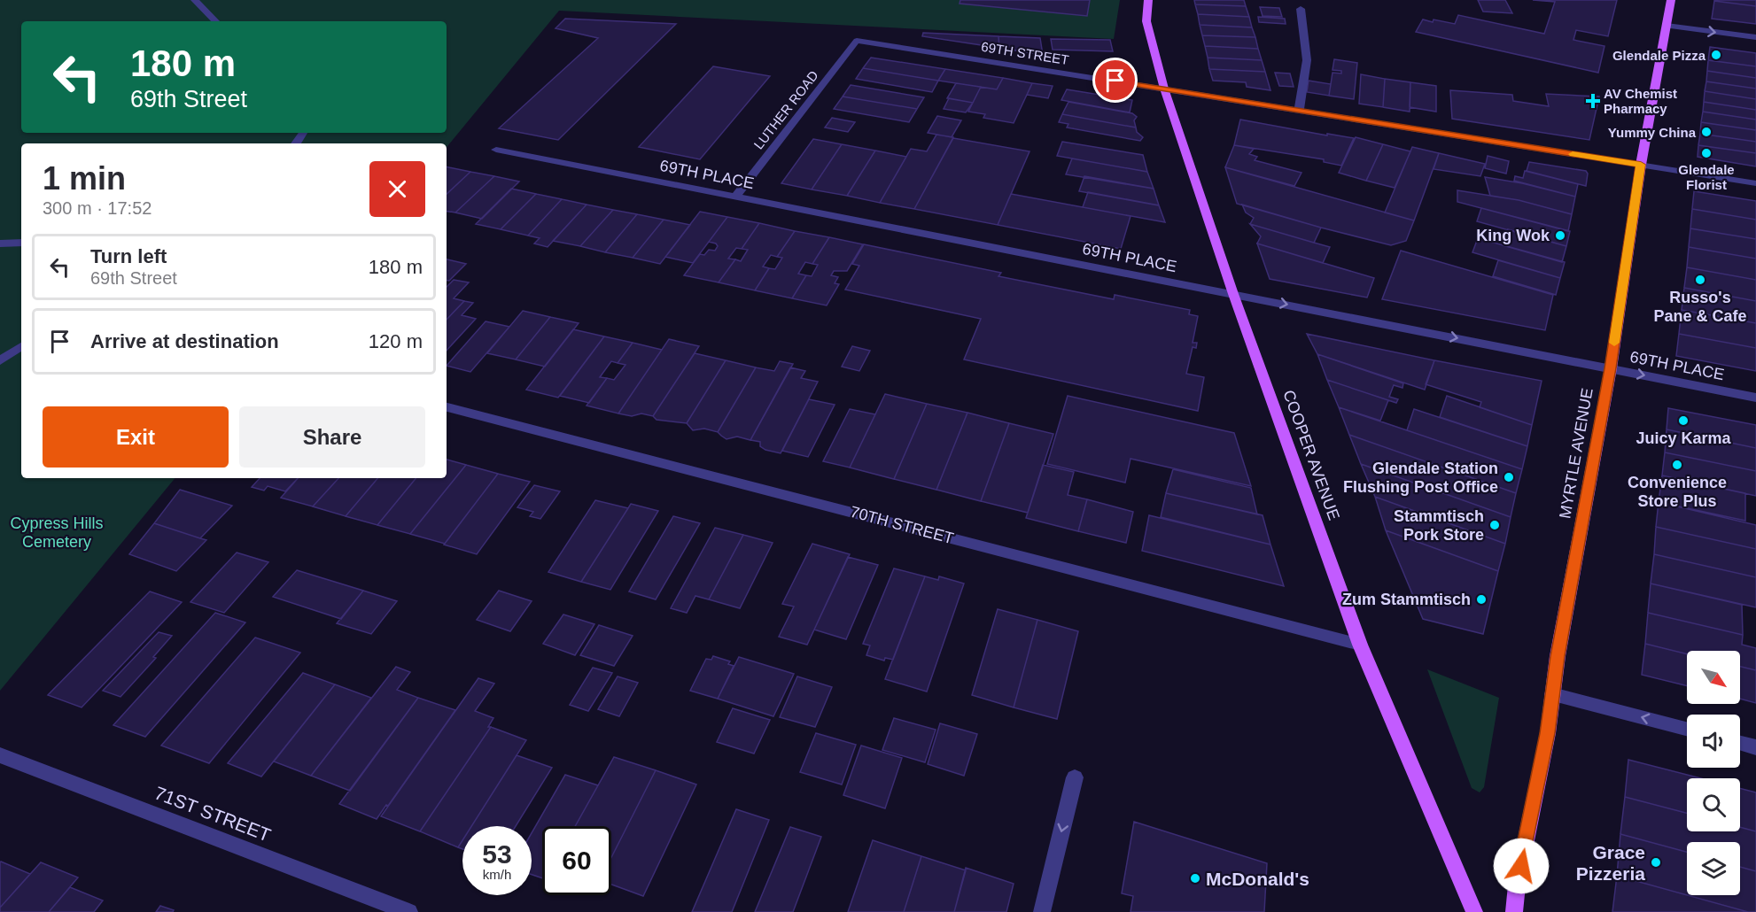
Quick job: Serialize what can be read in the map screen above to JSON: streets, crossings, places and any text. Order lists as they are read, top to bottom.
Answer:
{
  "streets": {
    "main road": ["MYRTLE AVENUE", "COOPER AVENUE"],
    "street": [
      "69TH STREET",
      "LUTHER ROAD",
      "69TH PLACE",
      "70TH STREET",
      "71ST STREET"
    ]
  },
  "crossings": [
    ["69TH STREET", "LUTHER ROAD"],
    ["69TH STREET", "MYRTLE AVENUE"],
    ["69TH STREET", "COOPER AVENUE"],
    ["LUTHER ROAD", "69TH PLACE"],
    ["69TH PLACE", "MYRTLE AVENUE"],
    ["69TH PLACE", "COOPER AVENUE"],
    ["COOPER AVENUE", "70TH STREET"]
  ],
  "one_way": ["69TH PLACE"],
  "parks": ["Cypress Hills Cemetery"],
  "places": {
    "other": [
      "Glendale Pizza",
      "Yummy China",
      "Glendale Florist",
      "King Wok",
      "Russo's Pane & Cafe",
      "Juicy Karma",
      "Convenience Store Plus",
      "Glendale Station Flushing Post Office",
      "Stammtisch Pork Store",
      "Zum Stammtisch",
      "Grace Pizzeria",
      "McDonald's"
    ],
    "health": ["AV Chemist Pharmacy"]
  },
  "north": "bottom right",
  "page": {
    "turn": ["180 m", "69th Street"],
    "heading": ["1 min", "300 m · 17:52"],
    "list": [
      {
        "name": "Turn left",
        "note": "69th Street",
        "value": "180 m"
      },
      {
        "name": "Arrive at destination",
        "value": "120 m"
      }
    ],
    "buttons": ["Exit", "Share"],
    "speed": "53 km/h",
    "limit": "60"
  }
}
